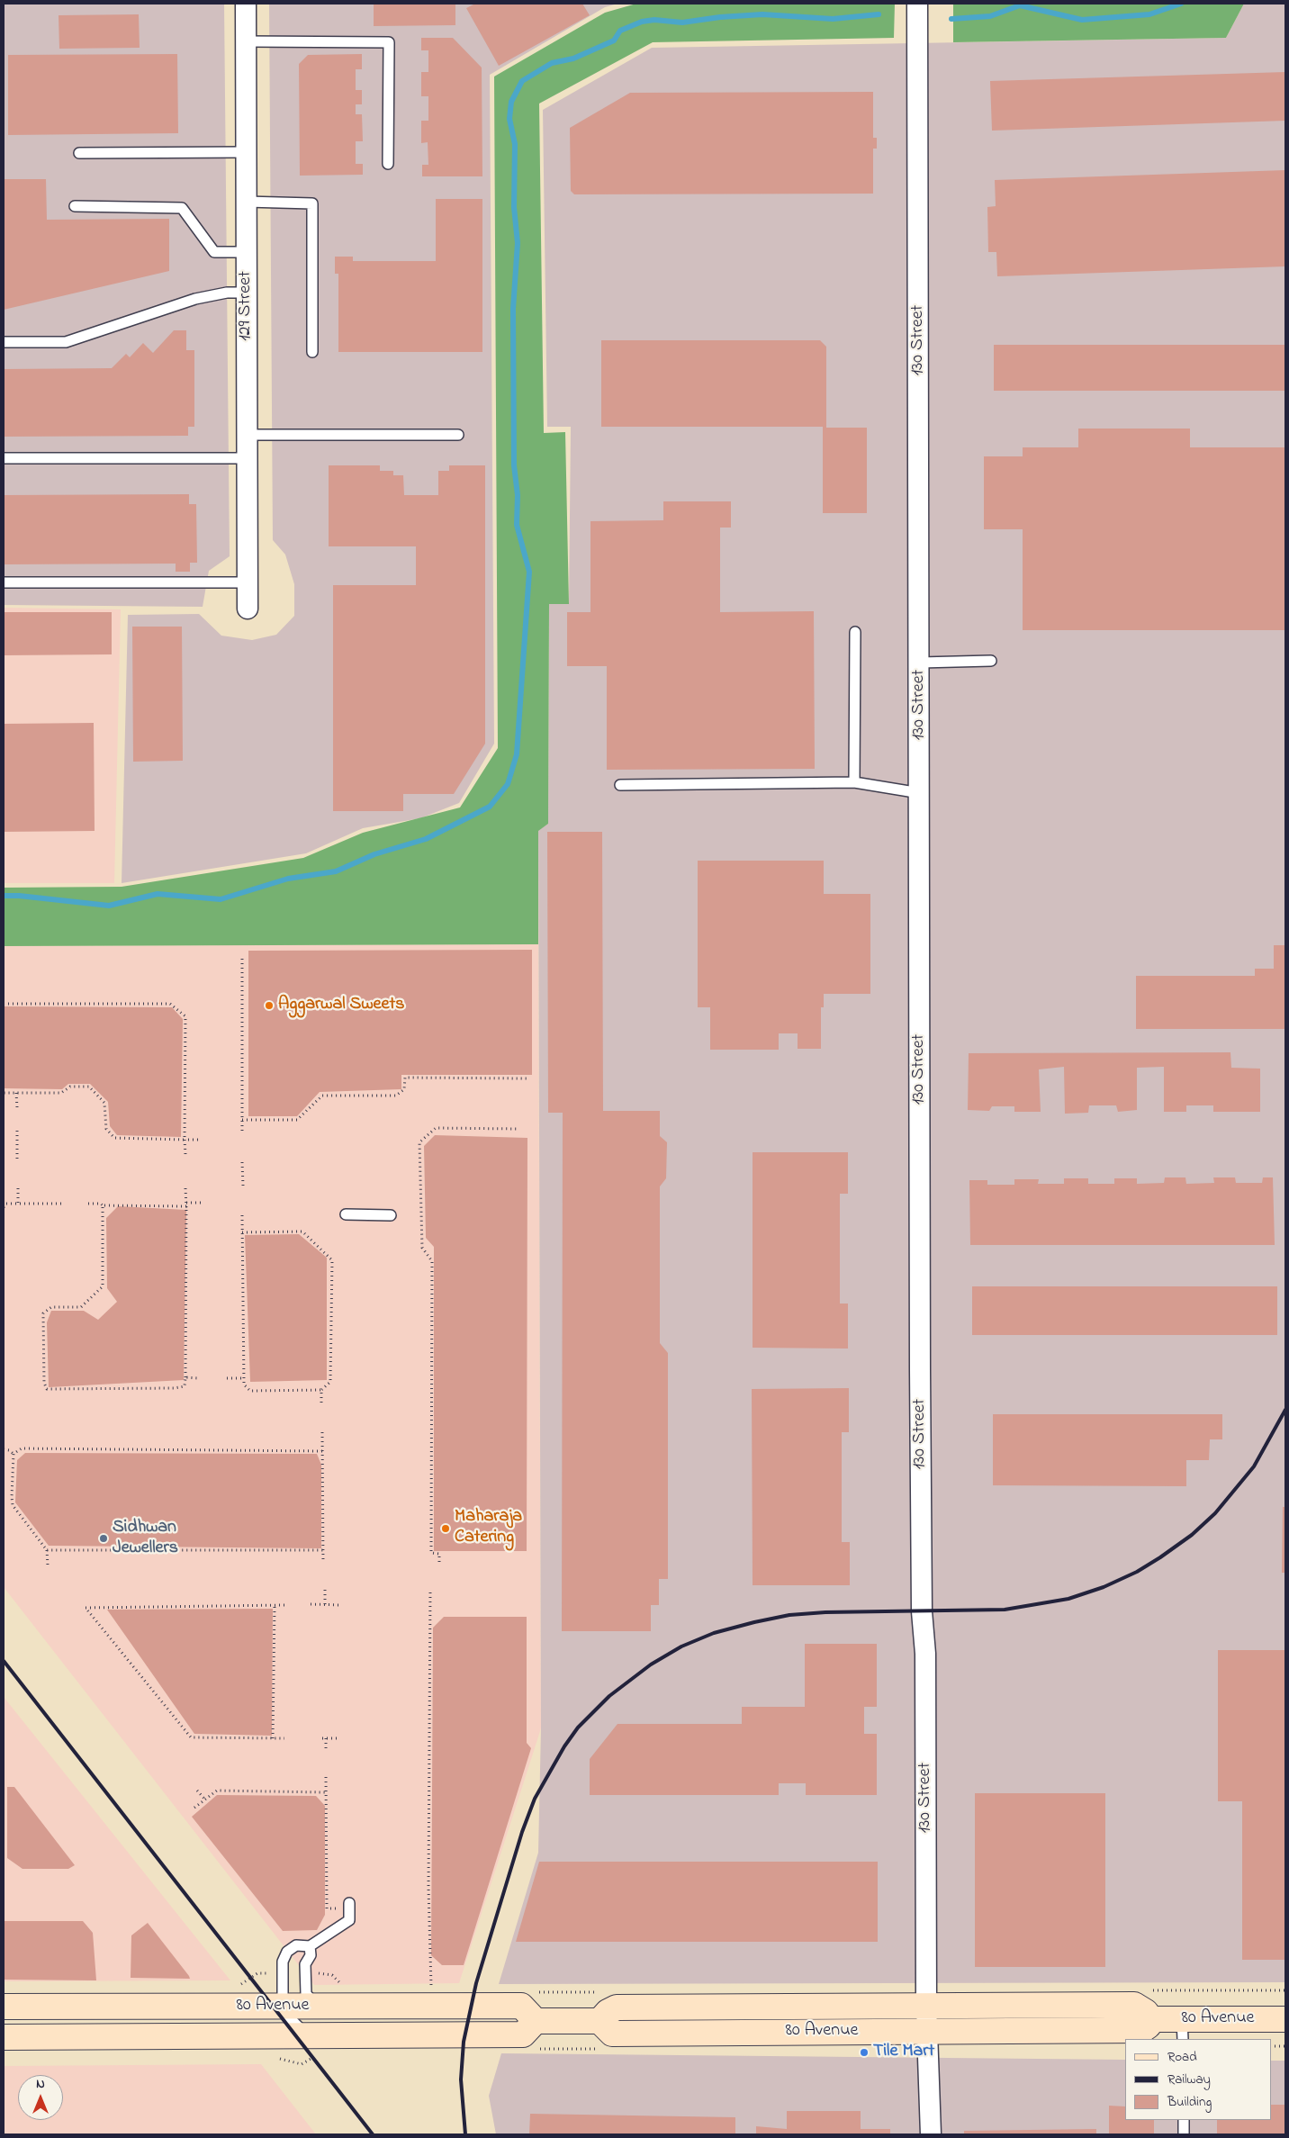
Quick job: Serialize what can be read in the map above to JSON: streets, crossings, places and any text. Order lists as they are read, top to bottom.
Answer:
{
  "streets": {
    "main road": ["80 Avenue"],
    "street": ["129 Street", "130 Street"]
  },
  "crossings": [
    ["130 Street", "80 Avenue"]
  ],
  "places": [
    "Aggarwal Sweets",
    "Maharaja Catering",
    "Sidhwan Jewellers",
    "Tile Mart"
  ],
  "legend": ["Road", "Railway", "Building"],
  "north": "top"
}
